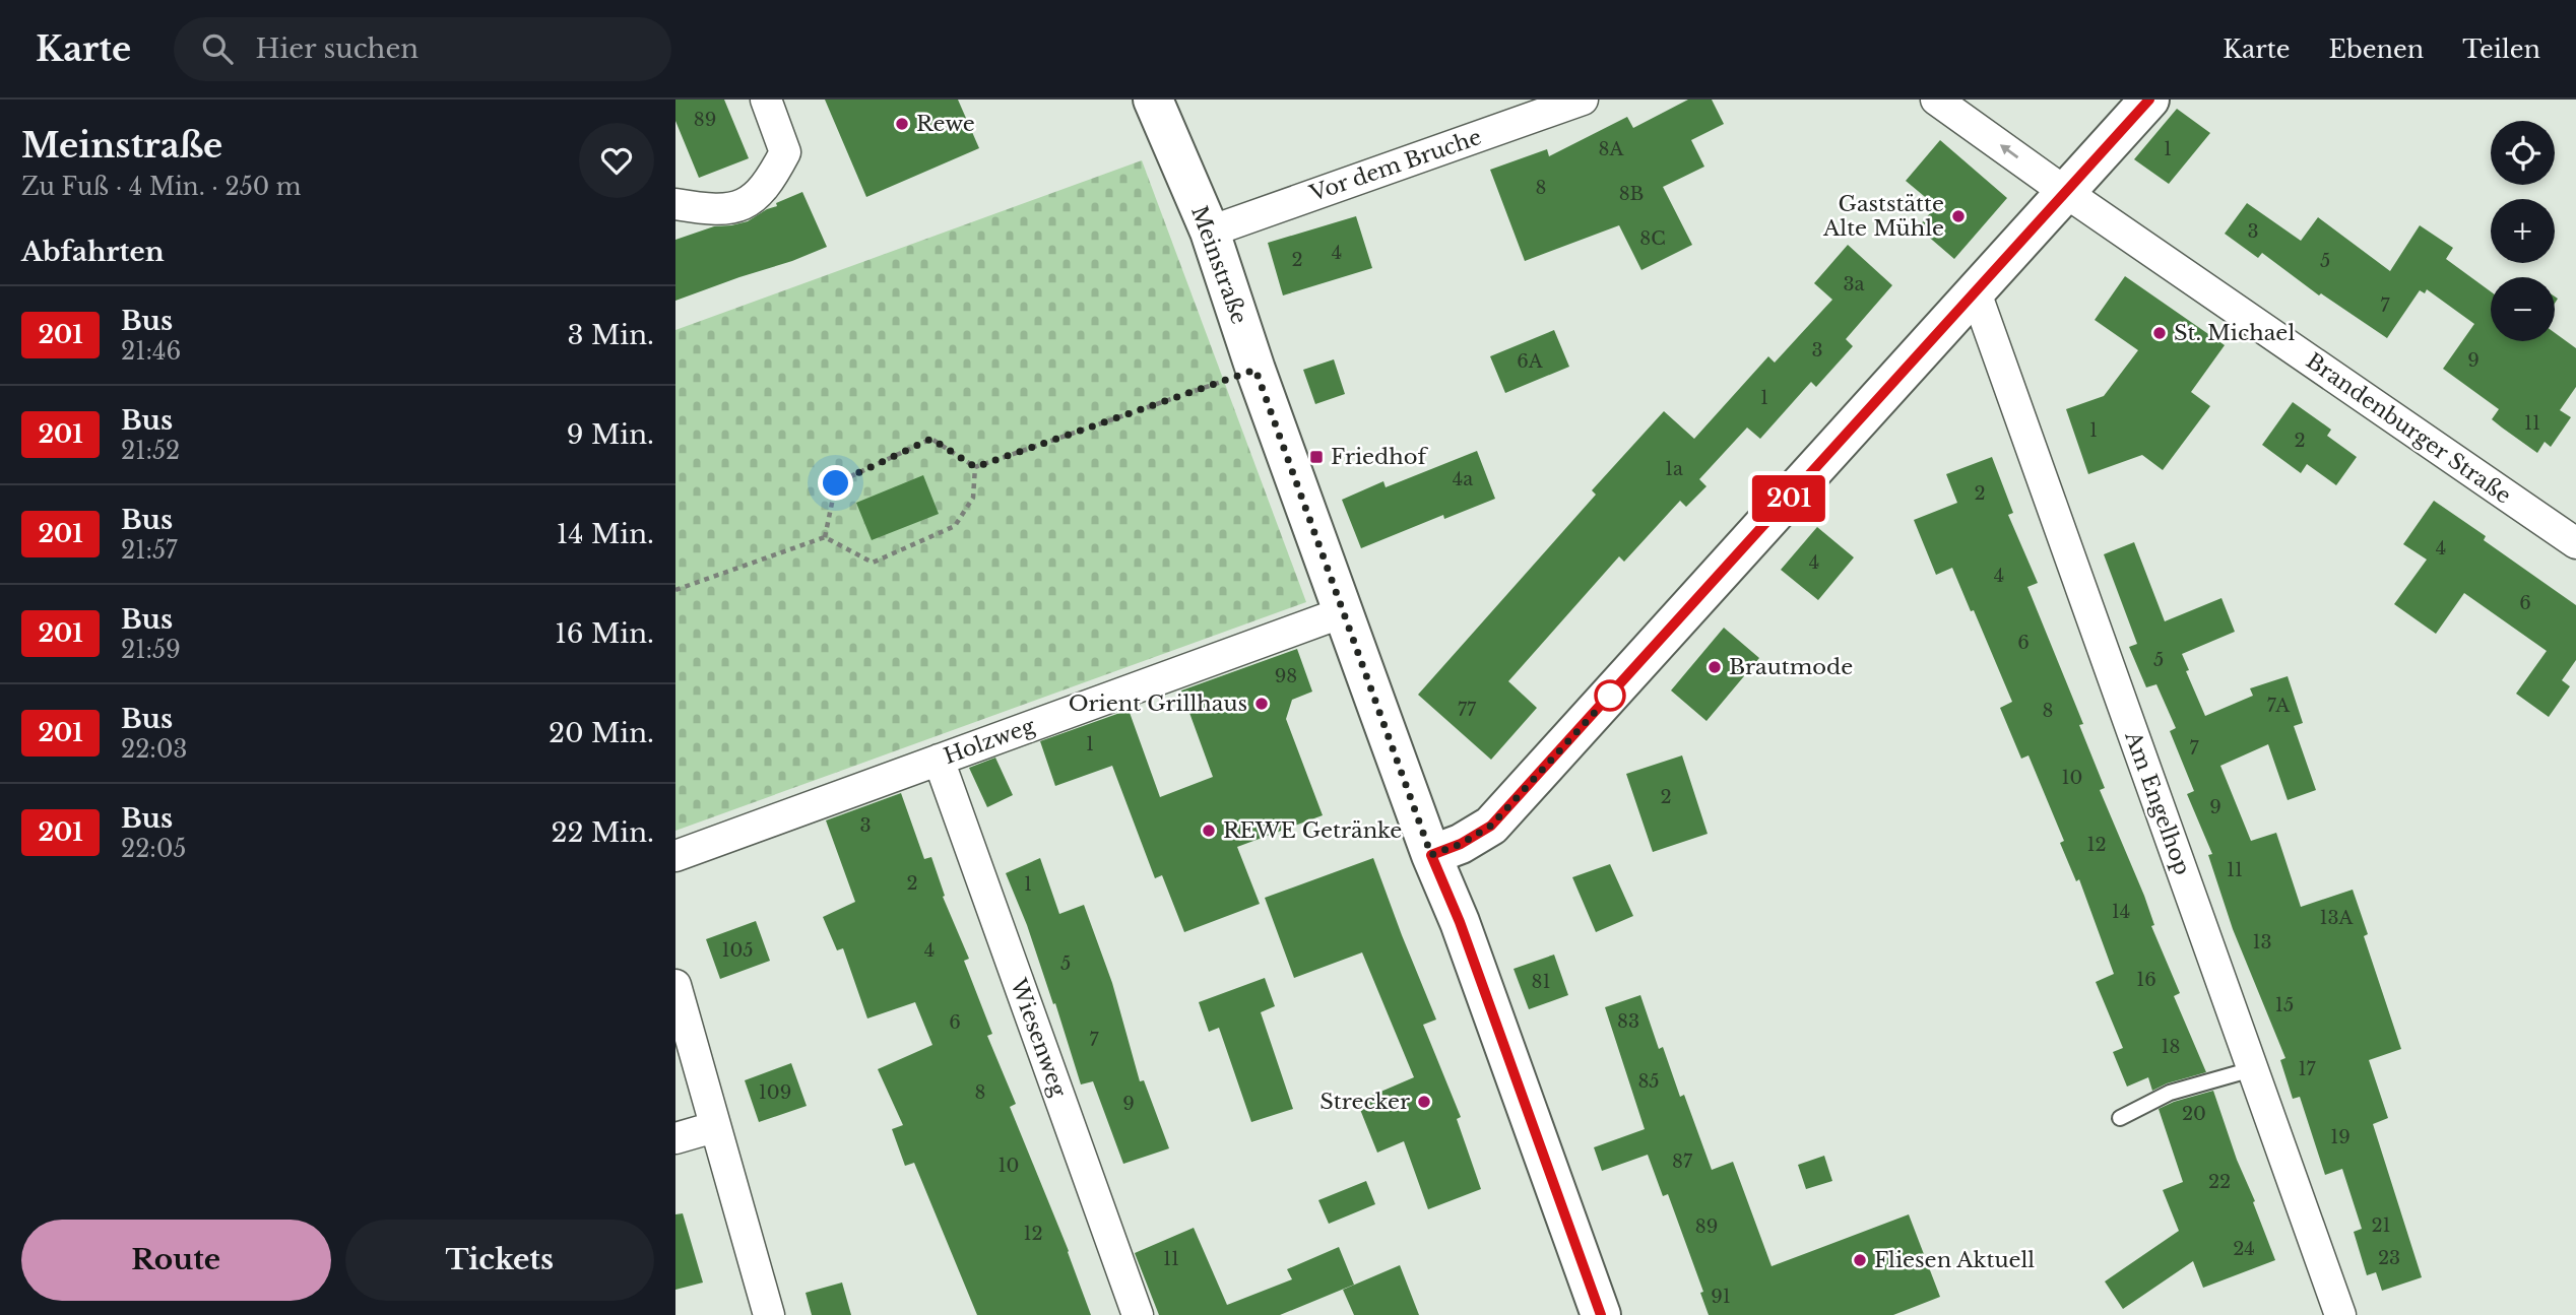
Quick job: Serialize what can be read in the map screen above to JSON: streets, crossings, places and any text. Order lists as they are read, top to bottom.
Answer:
{
  "streets": {
    "street": [
      "Vor dem Bruche",
      "Meinstraße",
      "Brandenburger Straße",
      "Holzweg",
      "Am Engelhop",
      "Wiesenweg"
    ]
  },
  "crossings": [
    ["Vor dem Bruche", "Meinstraße"],
    ["Meinstraße", "Holzweg"],
    ["Holzweg", "Wiesenweg"]
  ],
  "places": {
    "other": [
      "Rewe",
      "Gaststätte Alte Mühle",
      "St. Michael",
      "Brautmode",
      "Orient Grillhaus",
      "REWE Getränke",
      "Strecker",
      "Fliesen Aktuell"
    ],
    "transit": ["Friedhof"]
  },
  "lines": ["bus line 201"],
  "house_numbers": [
    "89",
    "8A",
    "1",
    "8",
    "8B",
    "3",
    "8C",
    "4",
    "2",
    "5",
    "3a",
    "7",
    "3",
    "9",
    "6A",
    "1",
    "11",
    "1",
    "2",
    "1a",
    "4a",
    "2",
    "4",
    "4",
    "4",
    "6",
    "6",
    "5",
    "98",
    "7A",
    "77",
    "8",
    "1",
    "7",
    "10",
    "2",
    "9",
    "3",
    "12",
    "11",
    "2",
    "1",
    "14",
    "13A",
    "13",
    "105",
    "4",
    "5",
    "16",
    "81",
    "15",
    "83",
    "6",
    "7",
    "18",
    "17",
    "85",
    "109",
    "8",
    "9",
    "20",
    "19",
    "87",
    "10",
    "22",
    "21",
    "89",
    "12",
    "24",
    "23",
    "11",
    "91"
  ],
  "page": {
    "header": "Karte",
    "search": "Hier suchen",
    "nav": ["Karte", "Ebenen", "Teilen"],
    "heading": [
      ["Meinstraße", "Zu Fuß · 4 Min. · 250 m"],
      "Abfahrten"
    ],
    "on_map": "201",
    "map_buttons": ["+", "−"],
    "list": [
      {
        "mark": "201",
        "name": "Bus",
        "note": "21:46",
        "value": "3 Min."
      },
      {
        "mark": "201",
        "name": "Bus",
        "note": "21:52",
        "value": "9 Min."
      },
      {
        "mark": "201",
        "name": "Bus",
        "note": "21:57",
        "value": "14 Min."
      },
      {
        "mark": "201",
        "name": "Bus",
        "note": "21:59",
        "value": "16 Min."
      },
      {
        "mark": "201",
        "name": "Bus",
        "note": "22:03",
        "value": "20 Min."
      },
      {
        "mark": "201",
        "name": "Bus",
        "note": "22:05",
        "value": "22 Min."
      }
    ],
    "buttons": ["Route", "Tickets"]
  }
}
